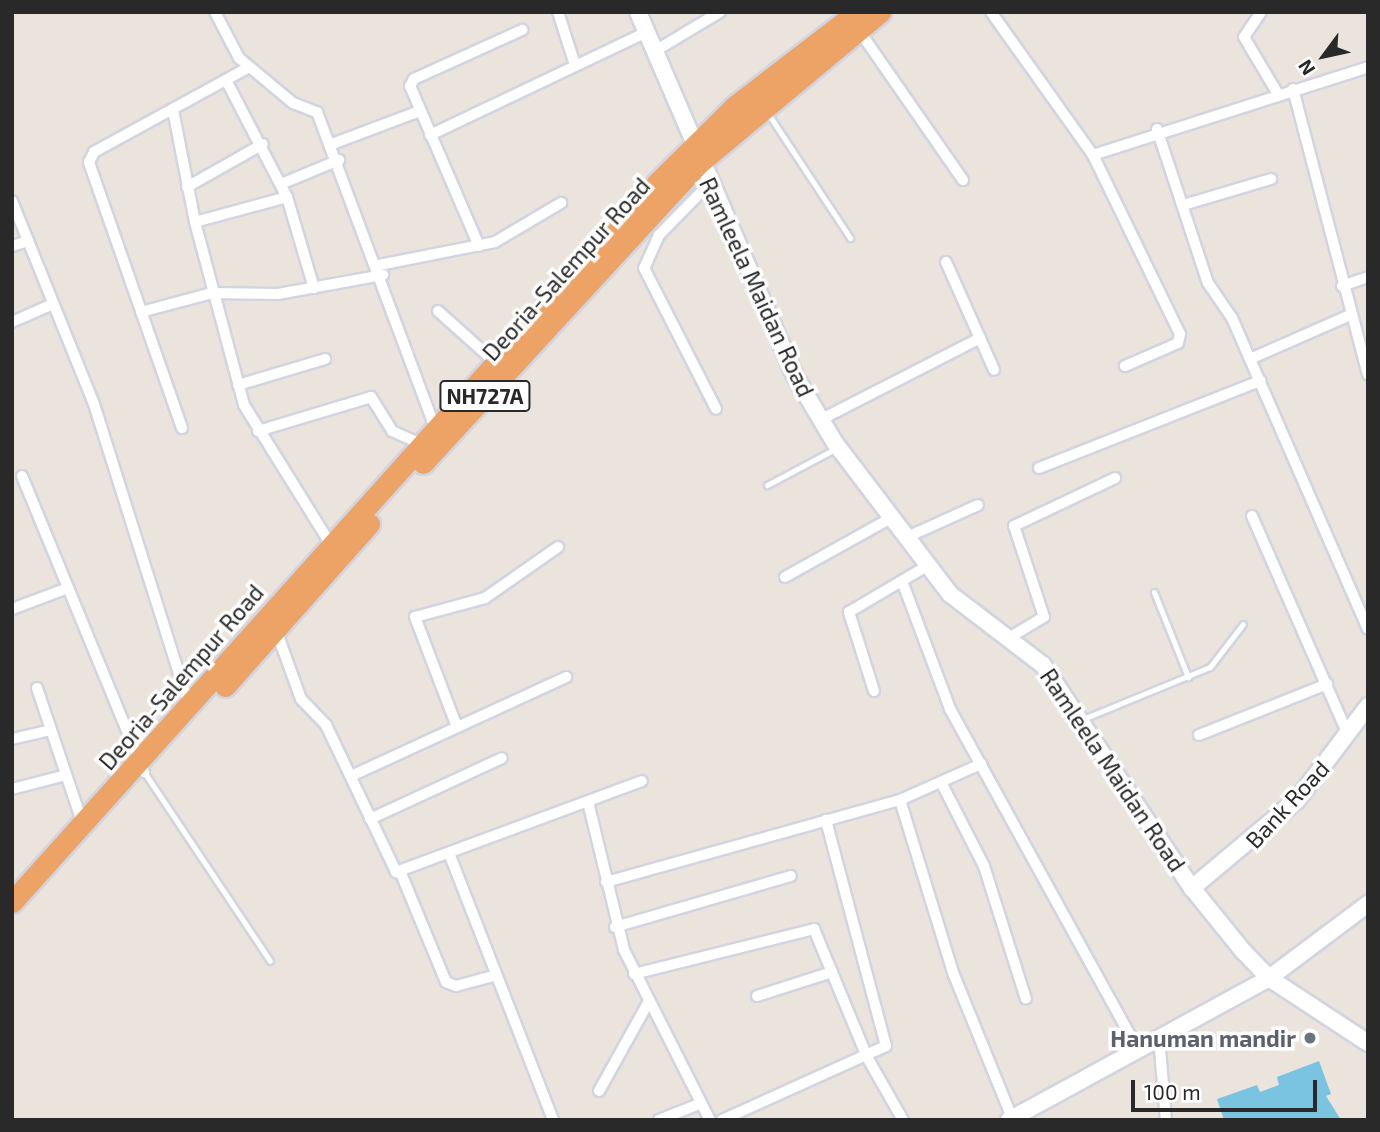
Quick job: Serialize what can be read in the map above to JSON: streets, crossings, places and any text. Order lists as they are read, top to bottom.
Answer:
{
  "streets": {
    "highway": ["Deoria-Salempur Road", "NH727A"],
    "street": ["Ramleela Maidan Road", "Bank Road"]
  },
  "crossings": [
    ["Deoria-Salempur Road", "Ramleela Maidan Road"],
    ["Deoria-Salempur Road", "NH727A"],
    ["Ramleela Maidan Road", "Bank Road"]
  ],
  "places": ["Hanuman mandir"],
  "scale_bar": "100 m",
  "north": "bottom left"
}
